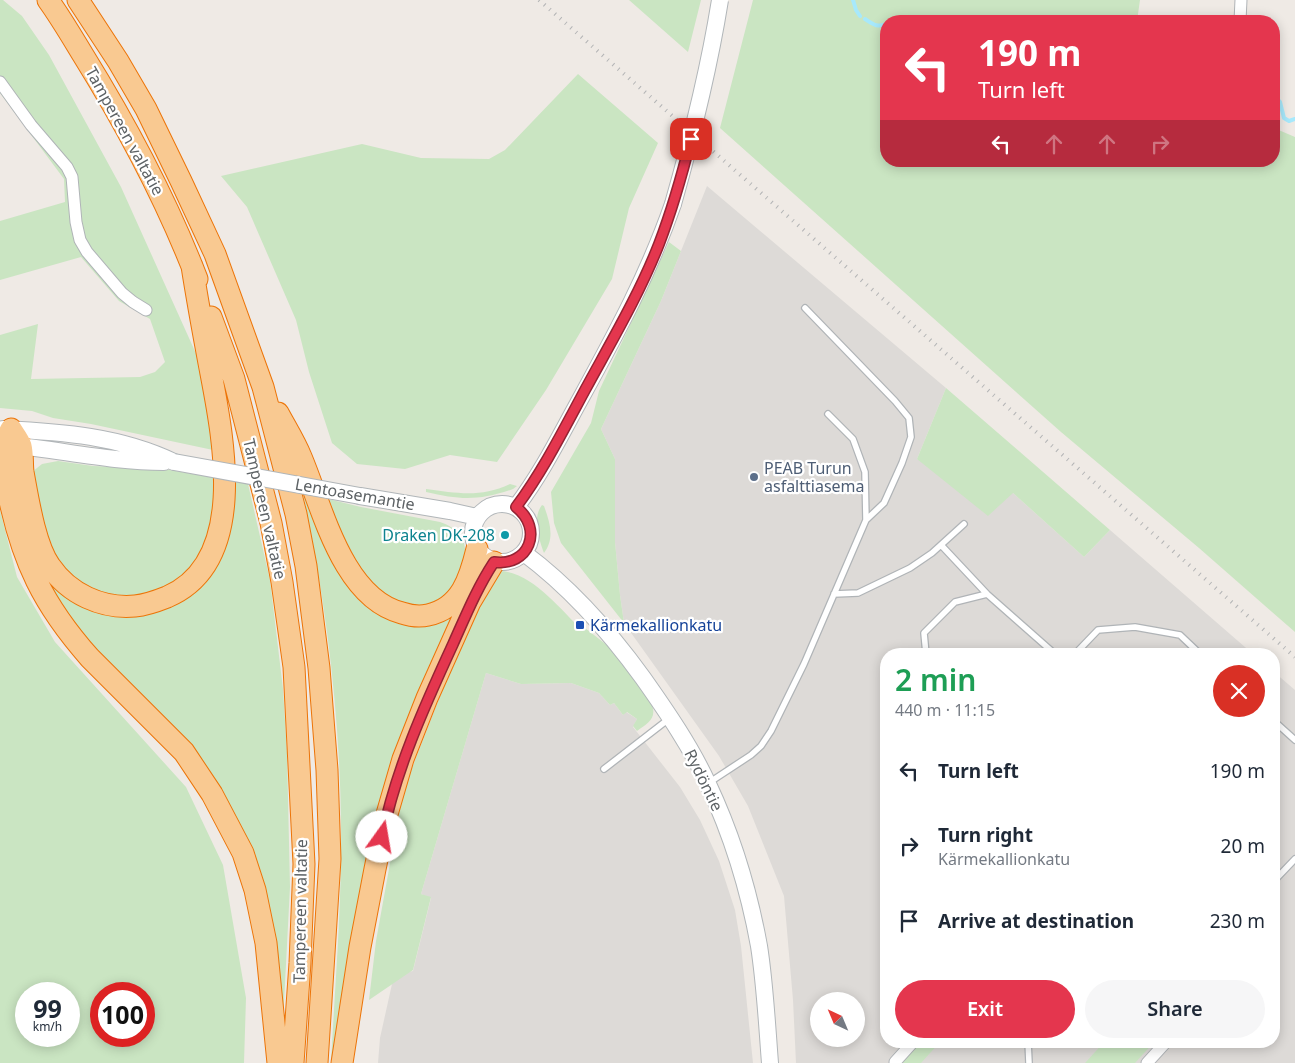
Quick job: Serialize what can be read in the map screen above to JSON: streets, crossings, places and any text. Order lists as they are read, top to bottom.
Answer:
{
  "streets": {
    "highway": ["Tampereen valtatie"],
    "street": ["Lentoasemantie", "Rydöntie"]
  },
  "crossings": [
    ["Lentoasemantie", "Rydöntie"]
  ],
  "places": {
    "other": ["PEAB Turun asfalttiasema", "Draken DK-208"],
    "transit": ["Kärmekallionkatu"]
  },
  "north": "top left",
  "page": {
    "turn": ["190 m", "Turn left"],
    "heading": ["2 min", "440 m · 11:15"],
    "list": [
      {
        "name": "Turn left",
        "value": "190 m"
      },
      {
        "name": "Turn right",
        "note": "Kärmekallionkatu",
        "value": "20 m"
      },
      {
        "name": "Arrive at destination",
        "value": "230 m"
      }
    ],
    "buttons": ["Exit", "Share"],
    "speed": "99 km/h",
    "limit": "100"
  }
}
